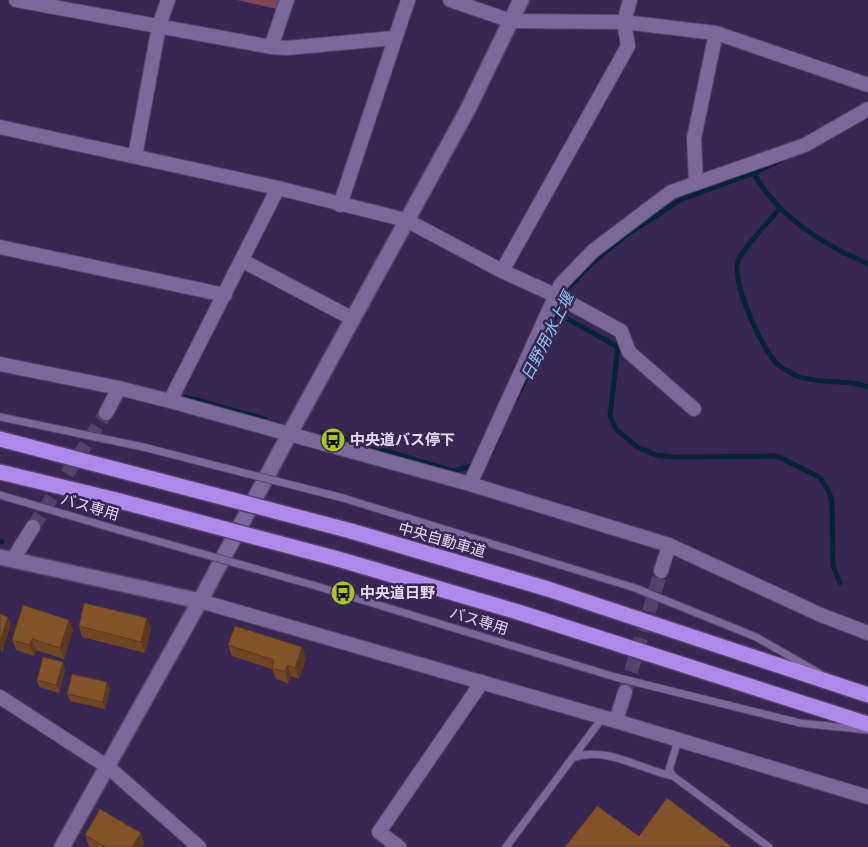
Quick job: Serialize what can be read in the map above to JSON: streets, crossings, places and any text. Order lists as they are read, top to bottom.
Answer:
{
  "streets": {
    "highway": ["中央自動車道"],
    "lane": ["バス専用"]
  },
  "water": ["日野用水上堰"],
  "places": {
    "bus stop": ["中央道バス停下", "中央道日野"]
  }
}
